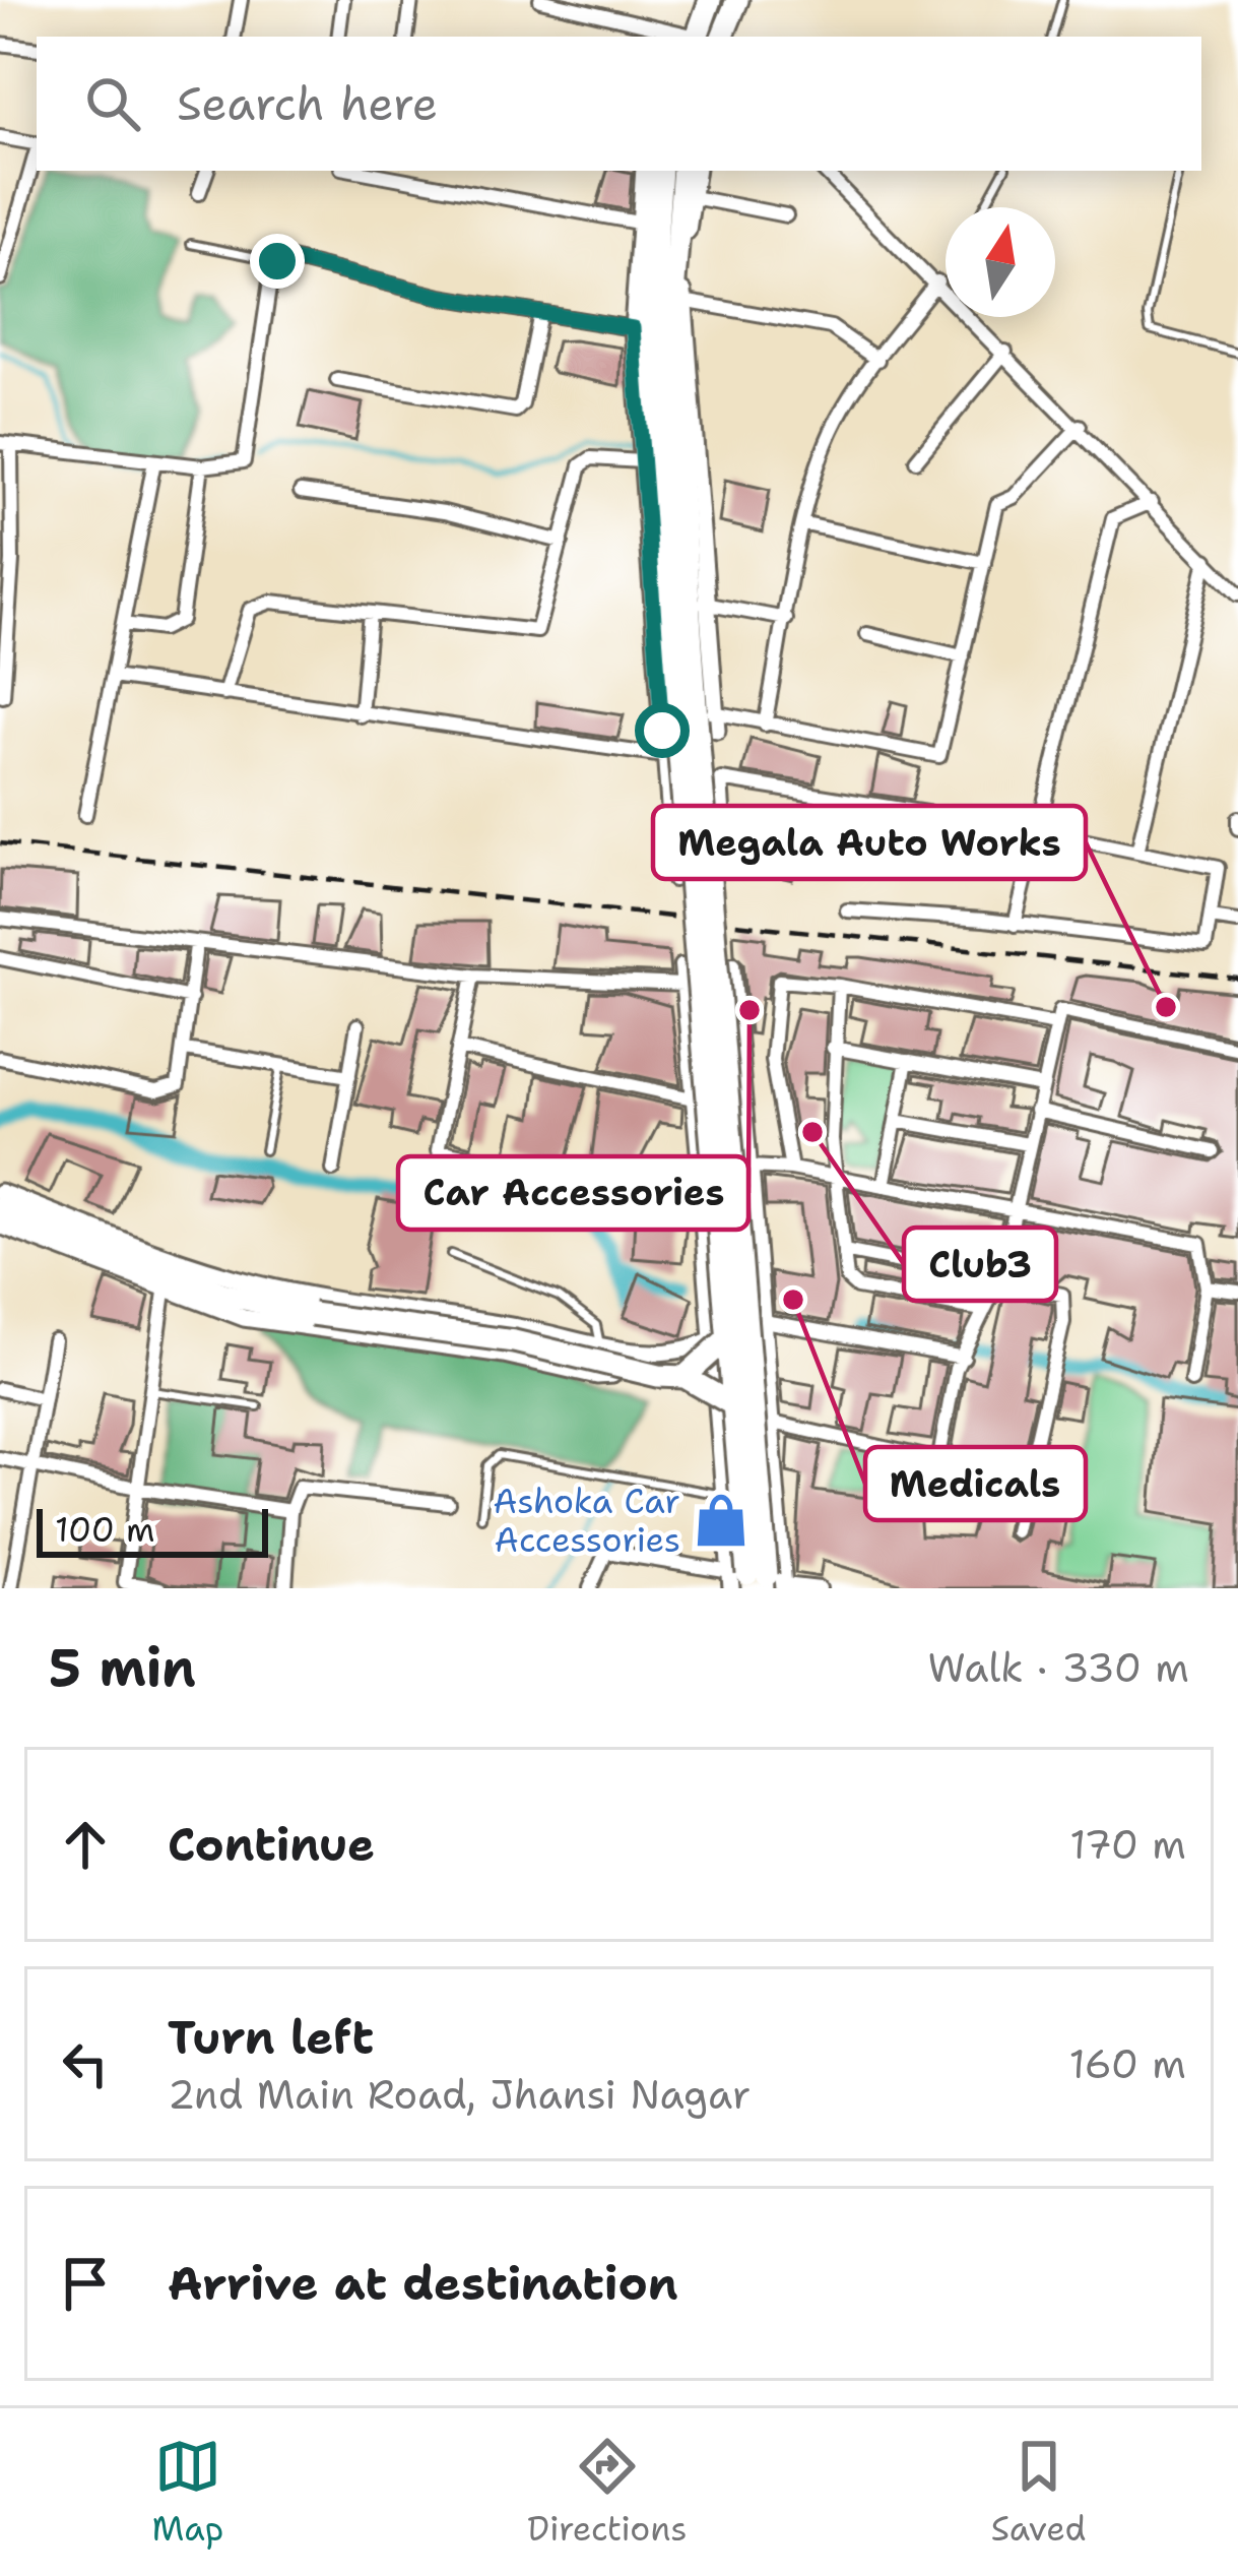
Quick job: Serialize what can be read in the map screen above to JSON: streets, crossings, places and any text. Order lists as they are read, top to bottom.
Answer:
{
  "places": {
    "other": [
      "Megala Auto Works",
      "Car Accessories",
      "Club3",
      "Medicals"
    ],
    "shop": ["Ashoka Car Accessories"]
  },
  "scale_bar": "100 m",
  "north": "top",
  "page": {
    "search": "Search here",
    "scale": "100 m",
    "heading": ["5 min", "Walk · 330 m"],
    "list": [
      ["Continue", "170 m"],
      ["Turn left", "2nd Main Road, Jhansi Nagar", "160 m"],
      "Arrive at destination"
    ],
    "nav": ["Map", "Directions", "Saved"]
  }
}
